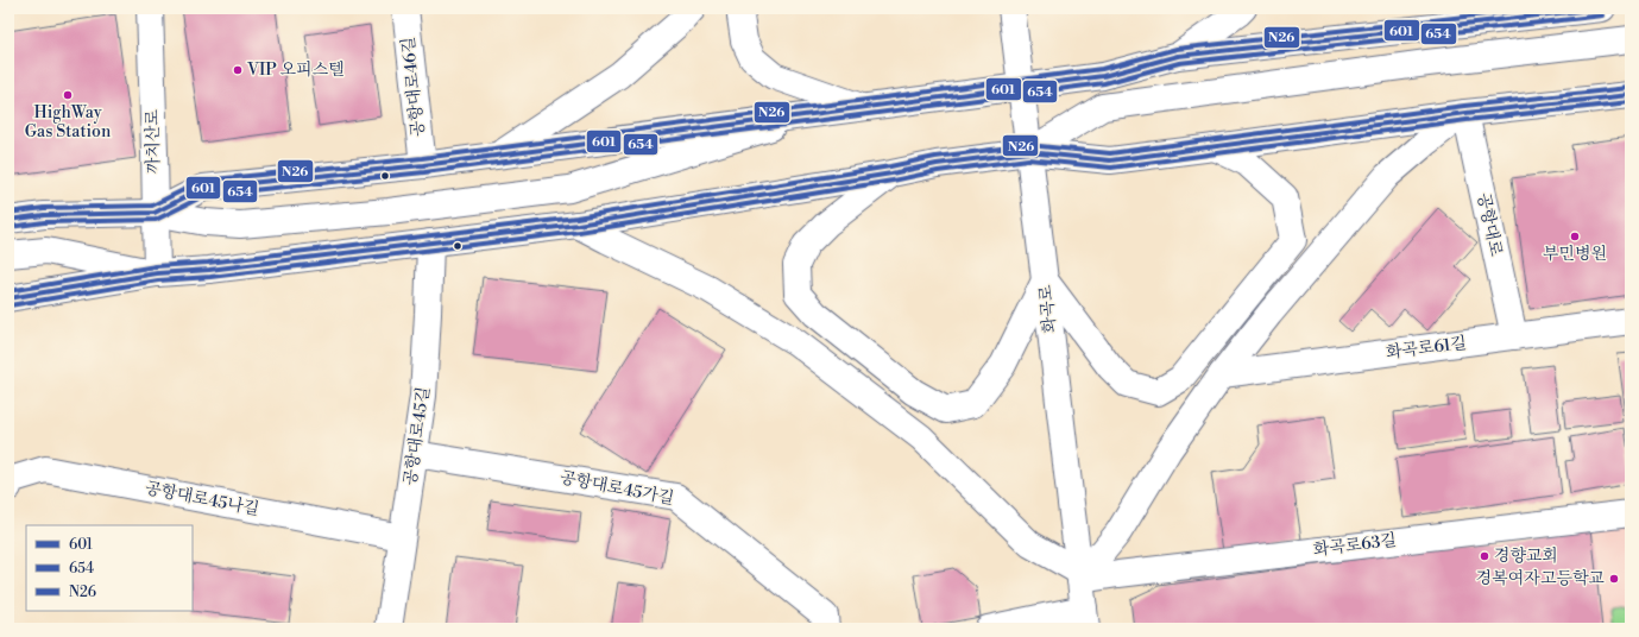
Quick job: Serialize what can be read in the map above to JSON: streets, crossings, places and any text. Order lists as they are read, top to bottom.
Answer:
{
  "streets": {
    "main road": [
      "공항대로46길",
      "까치산로",
      "공항대로",
      "화곡로",
      "화곡로61길",
      "공항대로45길",
      "공항대로45가길",
      "공항대로45나길",
      "화곡로63길"
    ]
  },
  "crossings": [
    ["공항대로", "화곡로61길"],
    ["화곡로", "화곡로63길"],
    ["공항대로45길", "공항대로45가길"],
    ["공항대로45길", "공항대로45나길"]
  ],
  "places": [
    "VIP 오피스텔",
    "HighWay Gas Station",
    "부민병원",
    "경향교회",
    "경복여자고등학교"
  ],
  "lines": ["transit line 601", "transit line N26", "transit line 654"],
  "legend": ["601", "654", "N26"]
}
